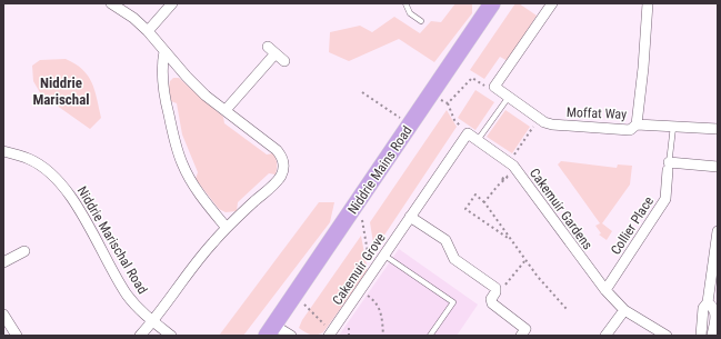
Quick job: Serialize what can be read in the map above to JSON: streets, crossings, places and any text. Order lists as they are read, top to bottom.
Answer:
{
  "streets": {
    "main road": ["Niddrie Mains Road"],
    "street": [
      "Moffat Way",
      "Cakemuir Gardens",
      "Collier Place",
      "Niddrie Marischal Road",
      "Cakemuir Grove"
    ]
  },
  "crossings": [
    ["Cakemuir Gardens", "Collier Place"],
    ["Cakemuir Gardens", "Cakemuir Grove"]
  ],
  "districts": ["Niddrie Marischal"]
}
